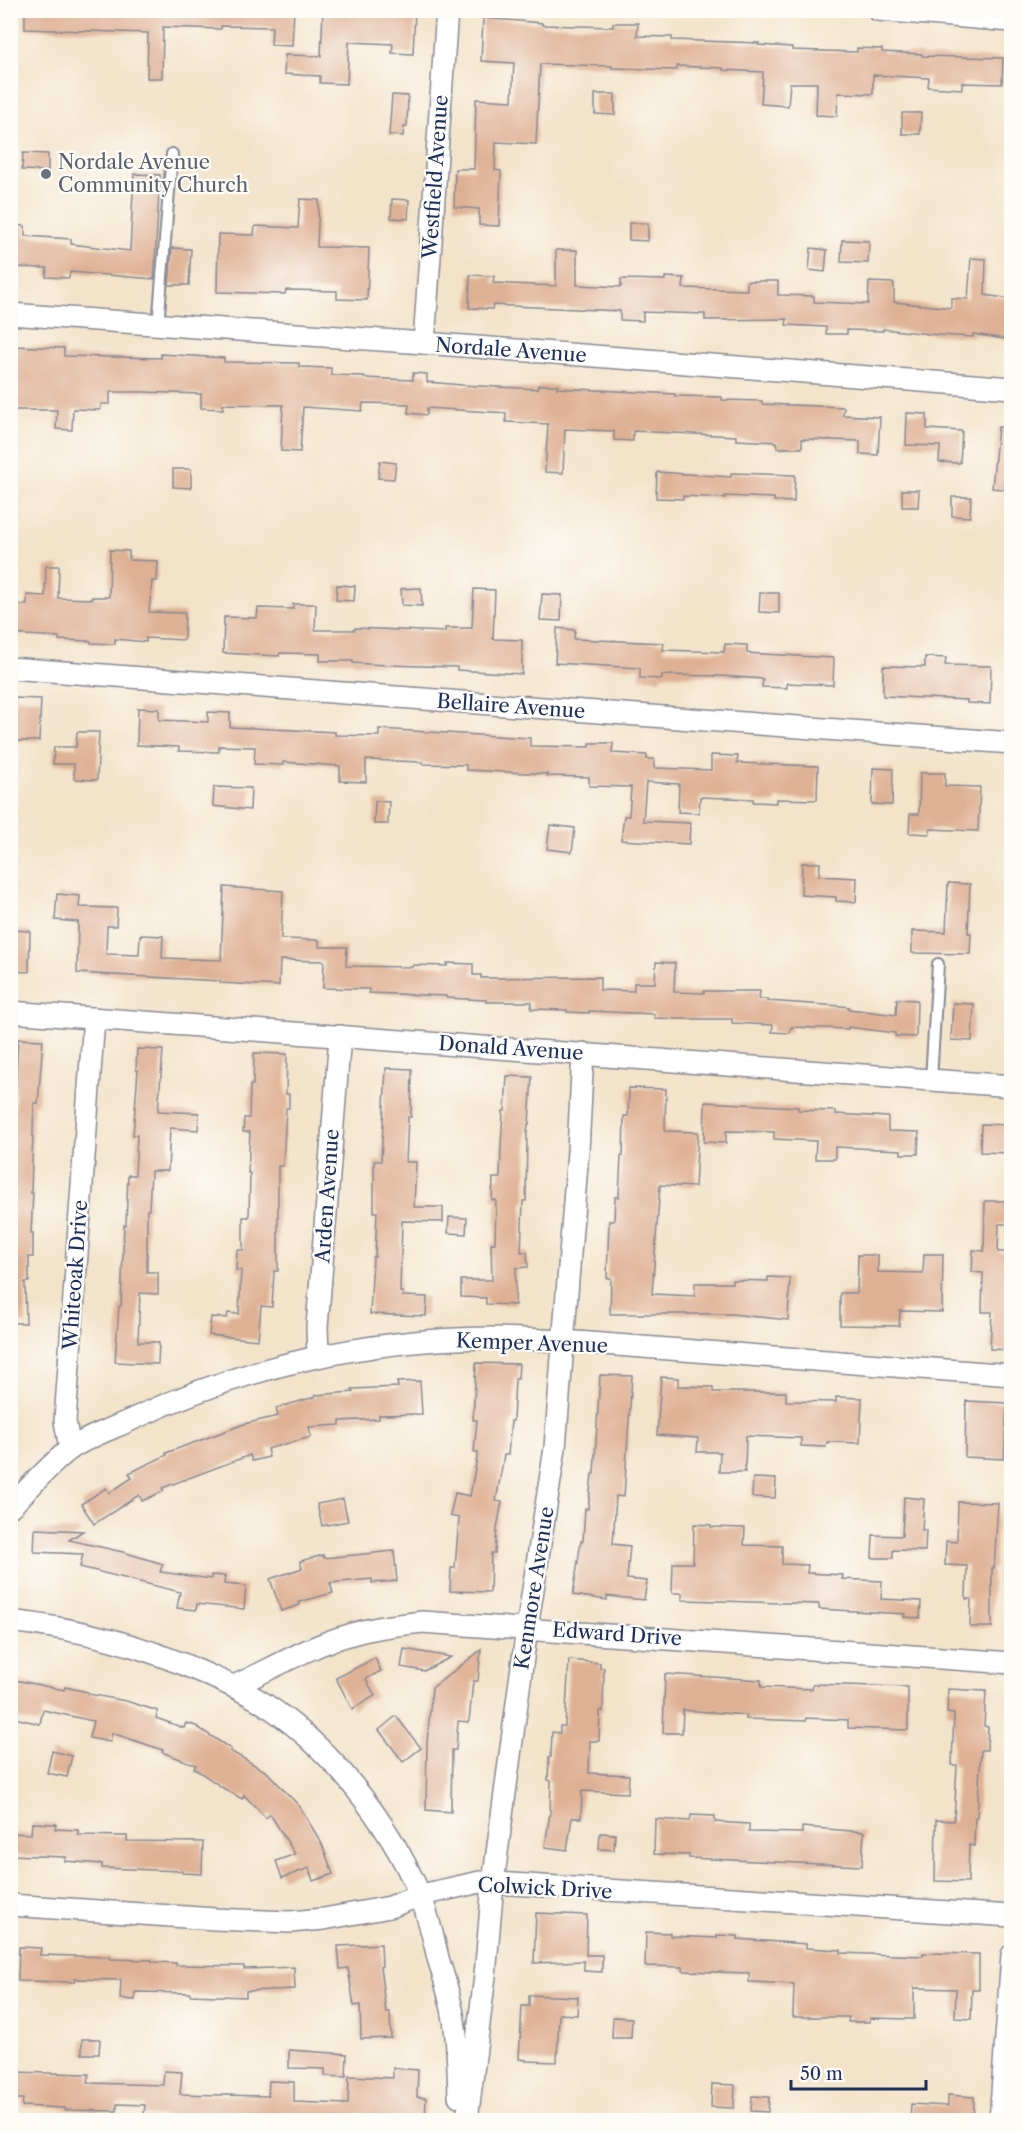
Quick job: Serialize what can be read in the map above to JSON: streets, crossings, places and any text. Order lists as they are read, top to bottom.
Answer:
{
  "streets": {
    "street": [
      "Westfield Avenue",
      "Nordale Avenue",
      "Bellaire Avenue",
      "Donald Avenue",
      "Arden Avenue",
      "Whiteoak Drive",
      "Kemper Avenue",
      "Kenmore Avenue",
      "Edward Drive",
      "Colwick Drive"
    ]
  },
  "crossings": [
    ["Westfield Avenue", "Nordale Avenue"],
    ["Donald Avenue", "Arden Avenue"],
    ["Donald Avenue", "Whiteoak Drive"],
    ["Donald Avenue", "Kenmore Avenue"],
    ["Arden Avenue", "Kemper Avenue"],
    ["Whiteoak Drive", "Kemper Avenue"],
    ["Kemper Avenue", "Kenmore Avenue"],
    ["Kenmore Avenue", "Edward Drive"],
    ["Kenmore Avenue", "Colwick Drive"]
  ],
  "places": ["Nordale Avenue Community Church"],
  "scale_bar": "50 m"
}
